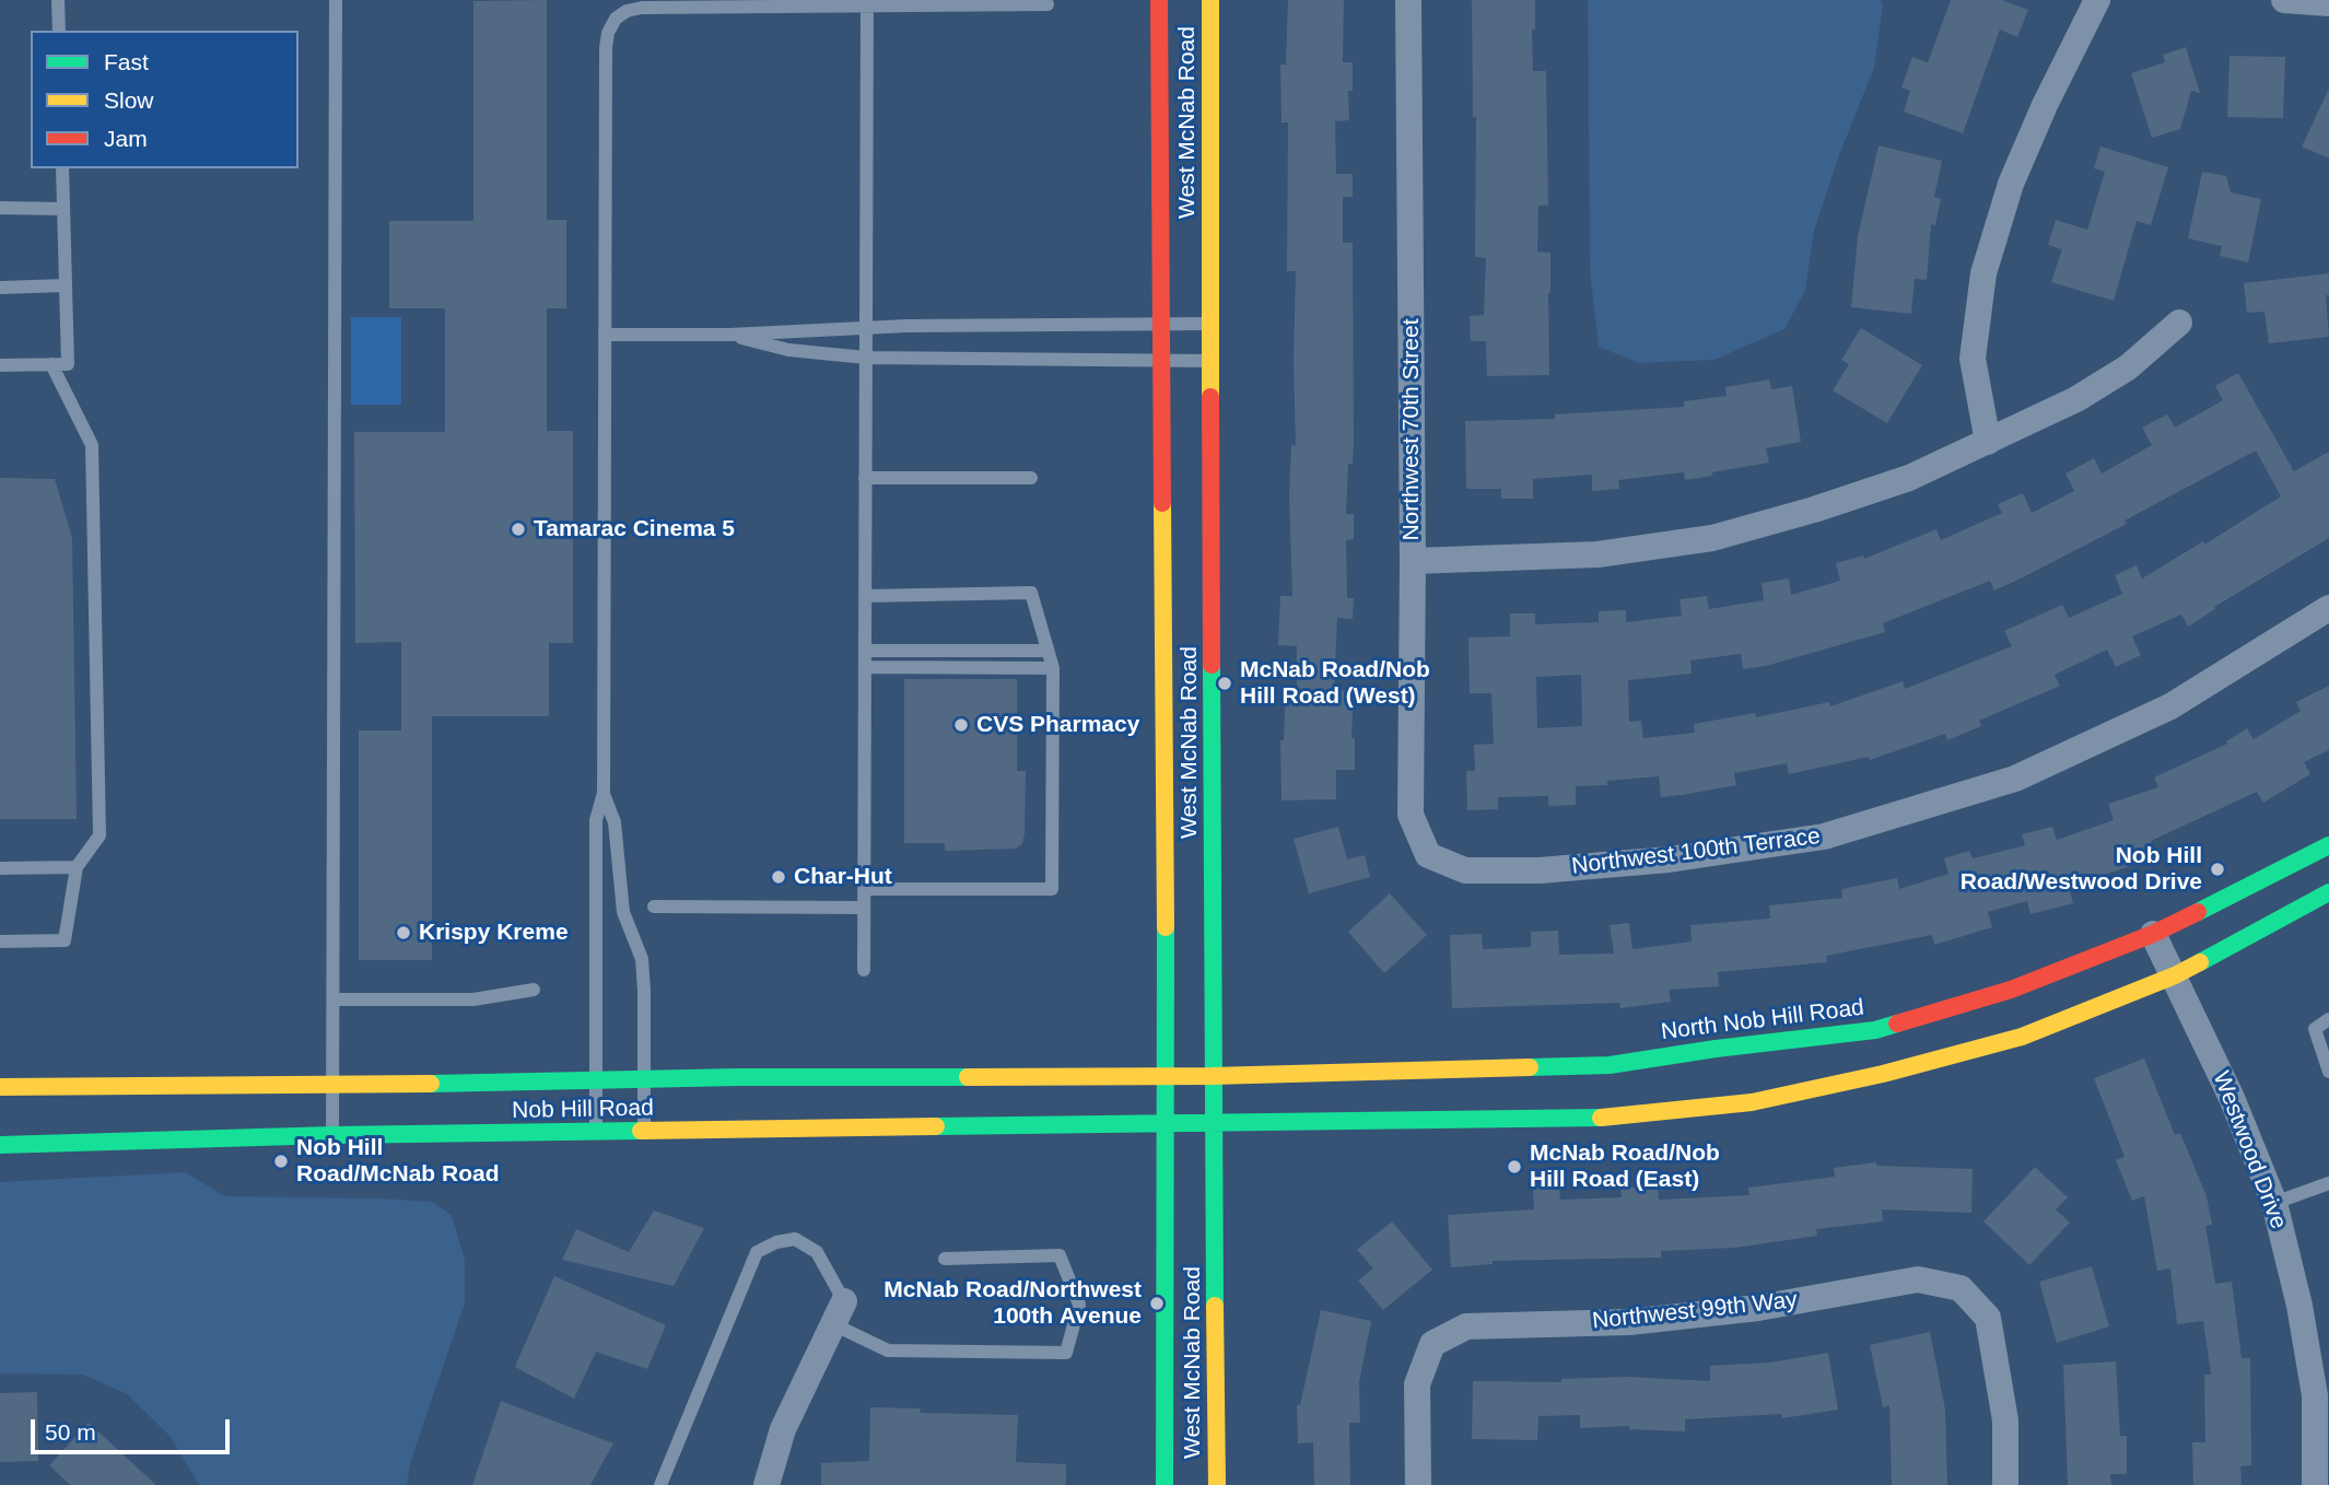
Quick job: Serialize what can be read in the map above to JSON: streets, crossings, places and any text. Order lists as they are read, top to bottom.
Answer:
{
  "streets": {
    "main road": ["West McNab Road", "North Nob Hill Road", "Nob Hill Road"],
    "street": [
      "Northwest 70th Street",
      "Northwest 100th Terrace",
      "Westwood Drive",
      "Northwest 99th Way"
    ]
  },
  "crossings": [
    ["West McNab Road", "North Nob Hill Road"],
    ["West McNab Road", "Nob Hill Road"],
    ["Northwest 70th Street", "Northwest 100th Terrace"],
    ["North Nob Hill Road", "Nob Hill Road"],
    ["North Nob Hill Road", "Westwood Drive"]
  ],
  "places": [
    "Tamarac Cinema 5",
    "McNab Road/Nob Hill Road (West)",
    "CVS Pharmacy",
    "Nob Hill Road/Westwood Drive",
    "Char-Hut",
    "Krispy Kreme",
    "Nob Hill Road/McNab Road",
    "McNab Road/Nob Hill Road (East)",
    "McNab Road/Northwest 100th Avenue"
  ],
  "legend": ["Fast", "Slow", "Jam"],
  "scale_bar": "50 m"
}
